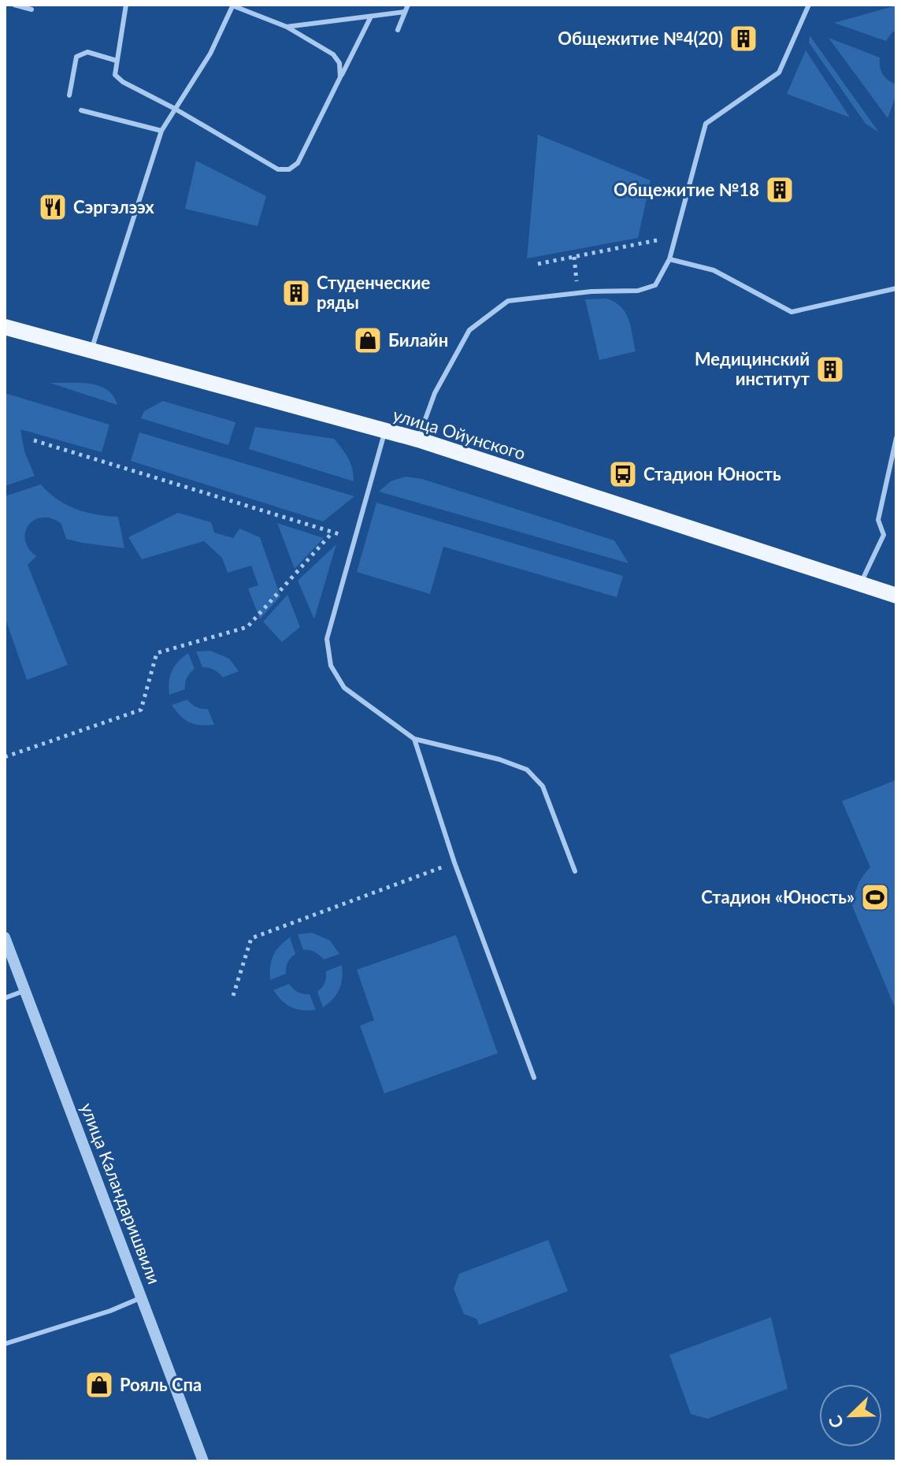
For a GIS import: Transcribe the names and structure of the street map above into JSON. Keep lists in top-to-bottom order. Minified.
{"streets":{"main road":["улица Ойунского"],"street":["улица Каландаришвили"]},"places":{"building":["Общежитие №4(20)","Общежитие №18","Студенческие ряды","Медицинский институт"],"restaurant":["Сэргэлээх"],"shop":["Билайн","Рояль Спа"],"bus stop":["Стадион Юность"],"sports":["Стадион «Юность»"]},"north":"bottom left"}
